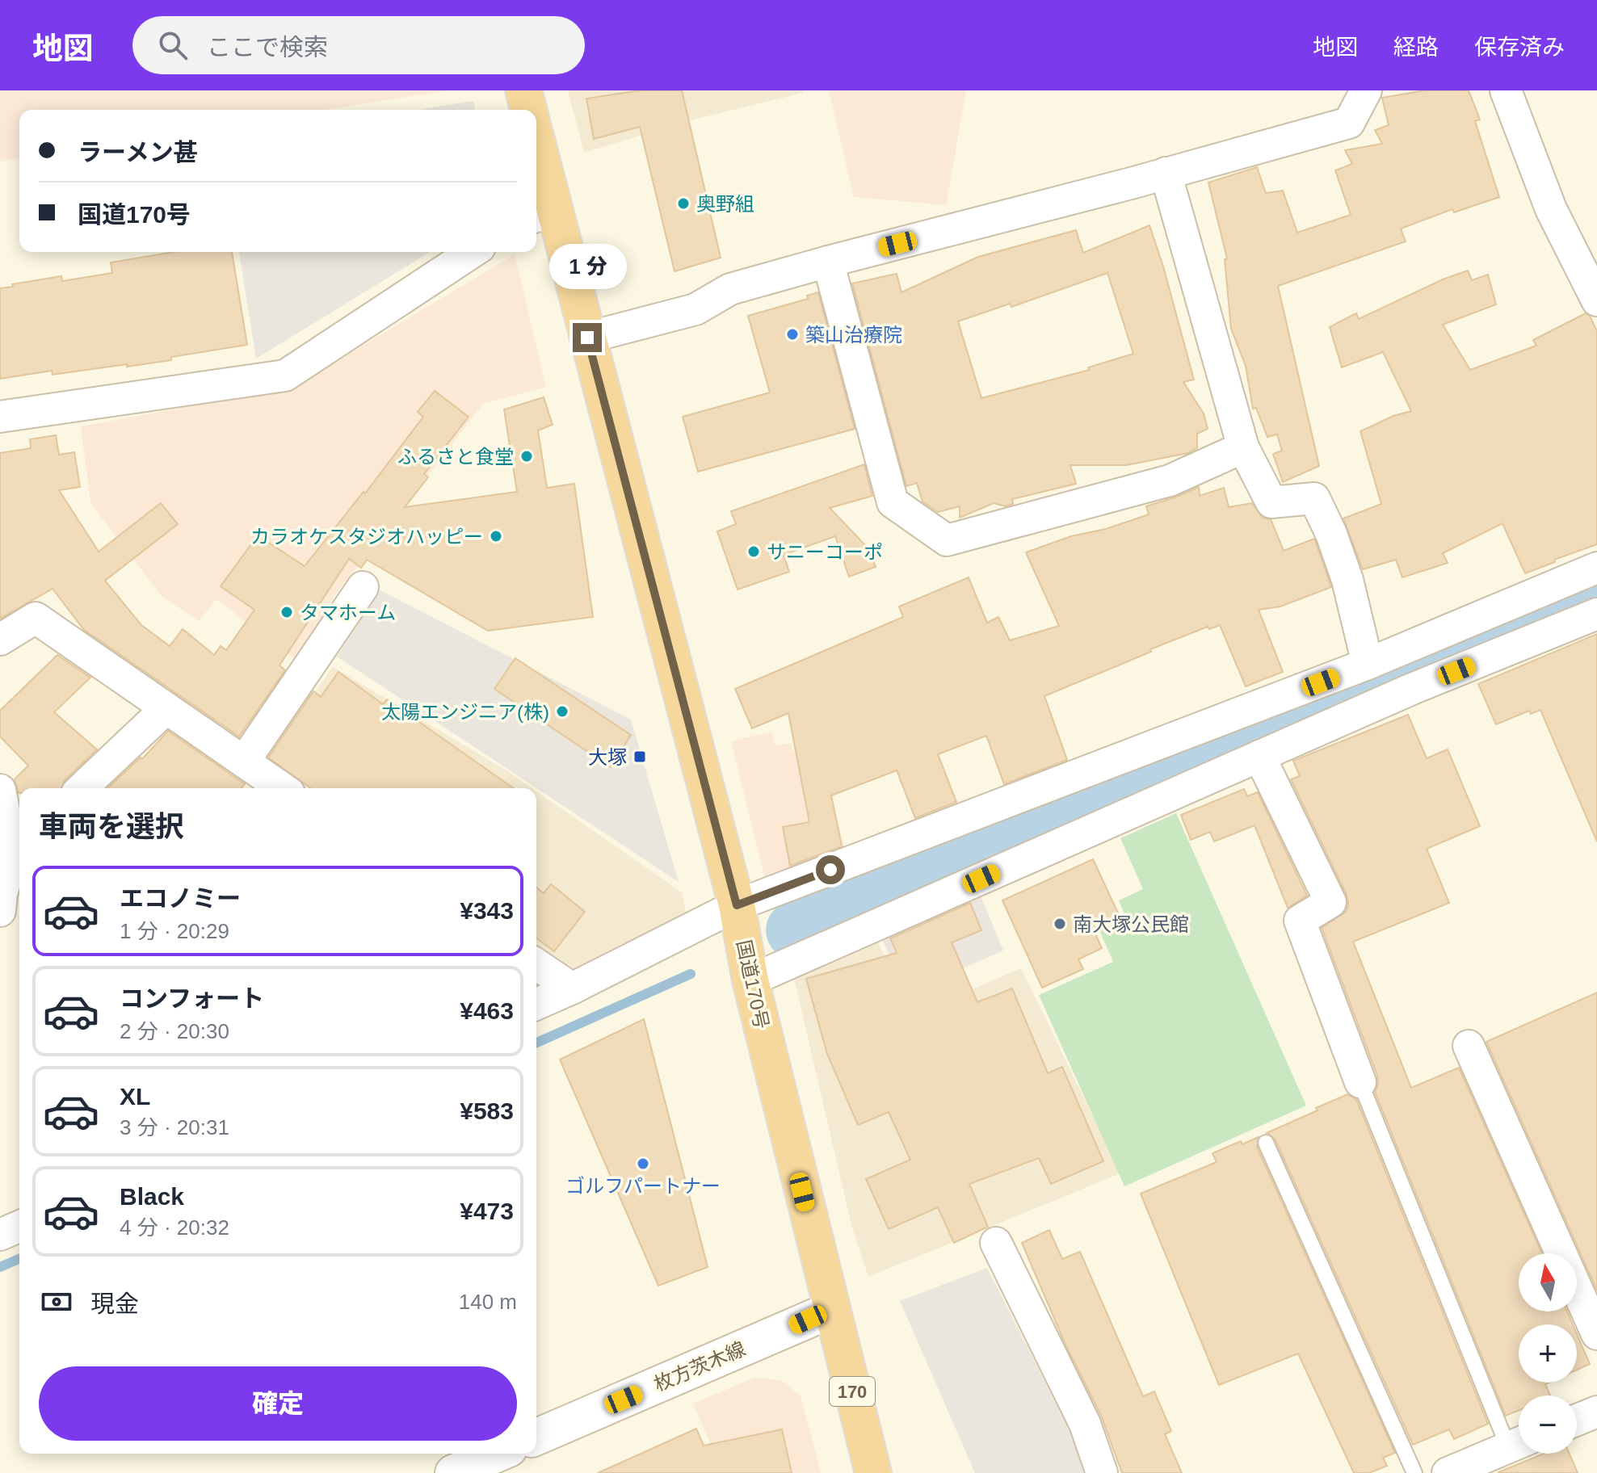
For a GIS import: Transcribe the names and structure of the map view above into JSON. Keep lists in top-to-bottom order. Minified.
{"streets":{"highway":["国道170号","170"],"main road":["枚方茨木線"]},"crossings":[["国道170号","枚方茨木線"]],"places":{"other":["奥野組","築山治療院","ふるさと食堂","カラオケスタジオハッピー","サニーコーポ","タマホーム","太陽エンジニア(株)","南大塚公民館","ゴルフパートナー"],"transit":["大塚"]},"north":"top","page":{"header":"地図","search":"ここで検索","nav":["地図","経路","保存済み"],"banner":["ラーメン甚","国道170号"],"bubble":"1 分","heading":"車両を選択","list":[{"name":"エコノミー","note":"1 分 · 20:29","value":"¥343"},{"name":"コンフォート","note":"2 分 · 20:30","value":"¥463"},{"name":"XL","note":"3 分 · 20:31","value":"¥583"},{"name":"Black","note":"4 分 · 20:32","value":"¥473"}],"map_buttons":["+","−"],"pay":["現金","140 m"],"buttons":"確定"}}
